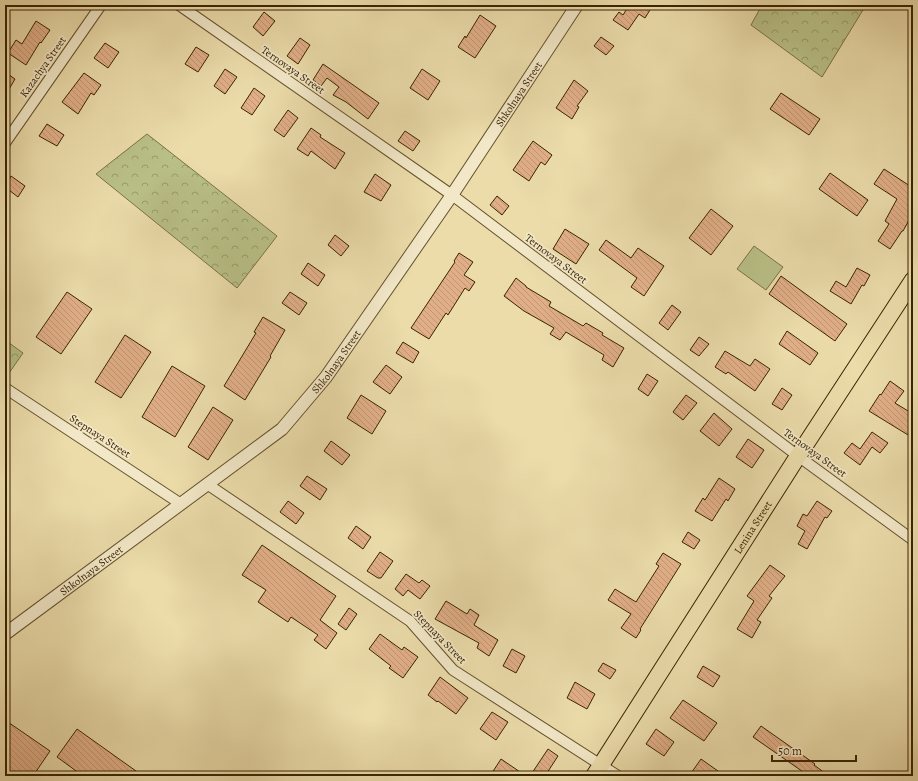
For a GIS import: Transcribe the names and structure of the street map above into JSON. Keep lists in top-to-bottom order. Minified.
{"streets":{"main road":["Lenina Street"],"street":["Kazachya Street","Ternovaya Street","Shkolnaya Street","Stepnaya Street"]},"crossings":[["Ternovaya Street","Shkolnaya Street"],["Ternovaya Street","Lenina Street"],["Shkolnaya Street","Stepnaya Street"],["Stepnaya Street","Lenina Street"]],"scale_bar":"50 m"}
